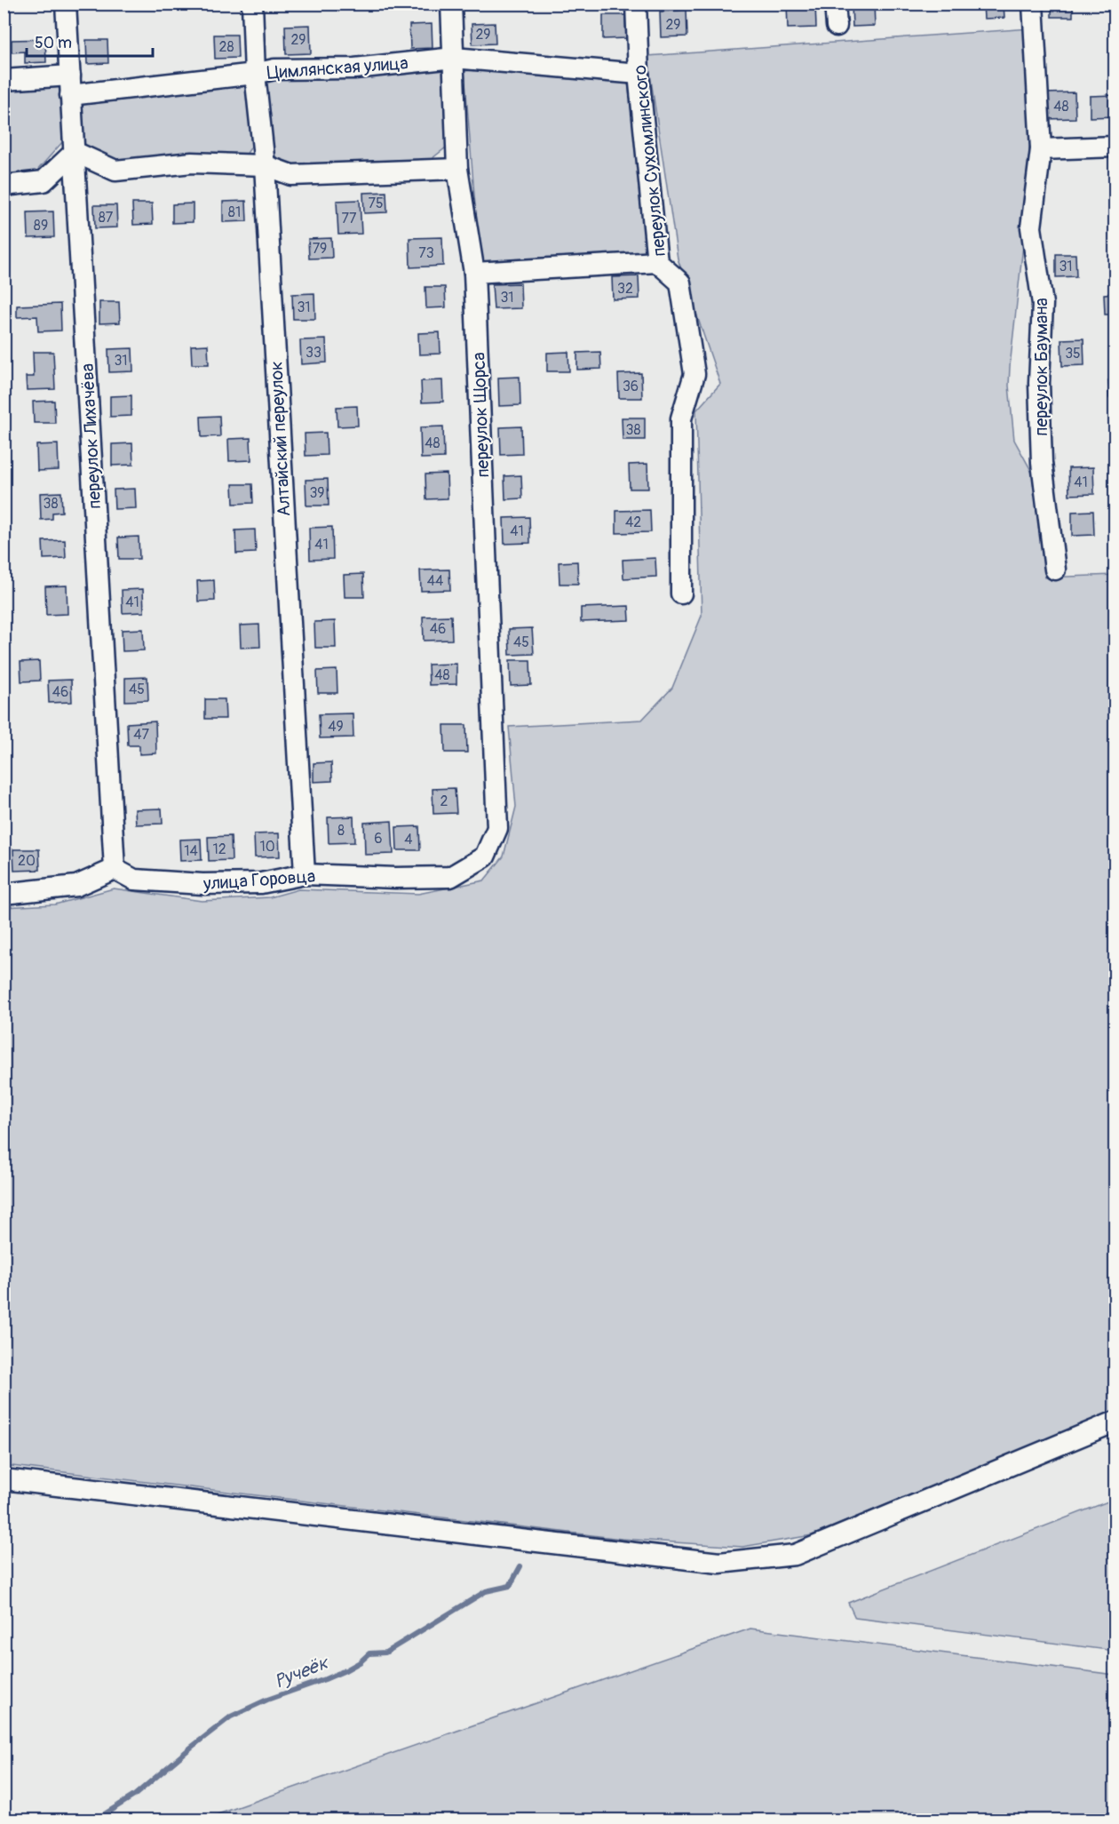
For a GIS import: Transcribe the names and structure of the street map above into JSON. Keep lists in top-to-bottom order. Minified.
{"streets":{"street":["Цимлянская улица","переулок Сухомлинского","переулок Баумана","переулок Щорса","переулок Лихачёва","Алтайский переулок","улица Горовца"]},"crossings":[["Цимлянская улица","переулок Сухомлинского"],["Цимлянская улица","переулок Щорса"],["Цимлянская улица","переулок Лихачёва"],["Цимлянская улица","Алтайский переулок"],["переулок Щорса","улица Горовца"],["переулок Лихачёва","улица Горовца"],["Алтайский переулок","улица Горовца"]],"water":["Ручеёк"],"house_numbers":["29","29","29","28","48","75","81","87","77","89","79","73","31","32","31","31","33","35","31","36","38","48","41","39","38","42","41","41","44","41","46","45","48","45","46","49","47","2","8","6","4","10","12","14","20"],"scale_bar":"50 m"}
